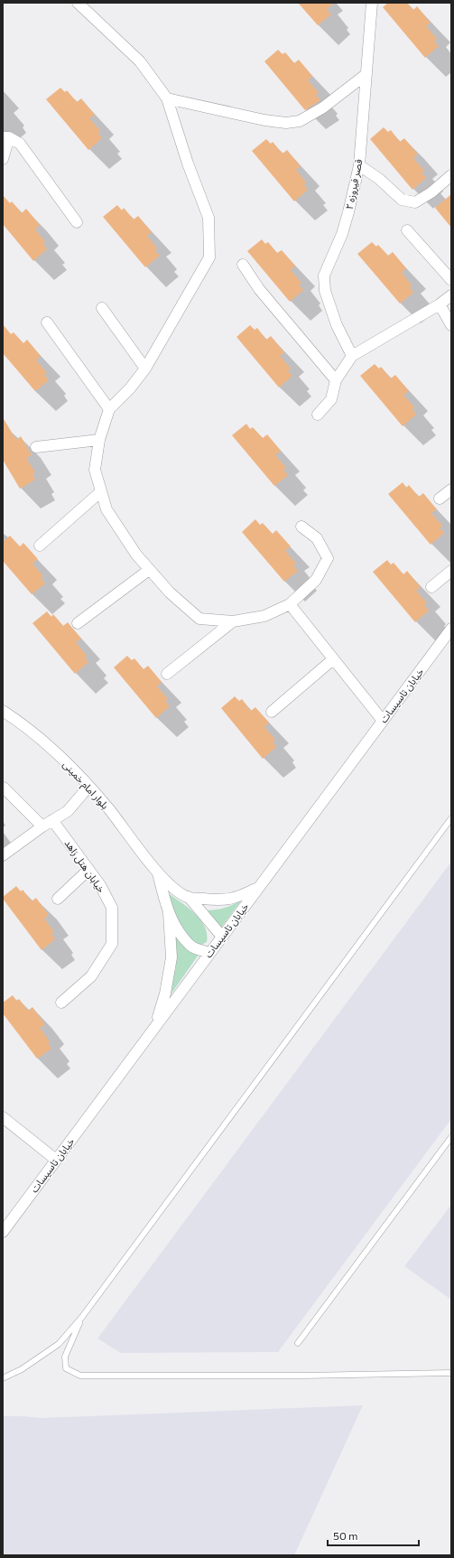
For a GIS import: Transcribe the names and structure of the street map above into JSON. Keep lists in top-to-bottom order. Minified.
{"streets":{"street":["قصر فیروزه ۲","خیابان تاسیسات","بلوار امام خمینی","خیابان هتل زاهد"]},"scale_bar":"50 m"}
